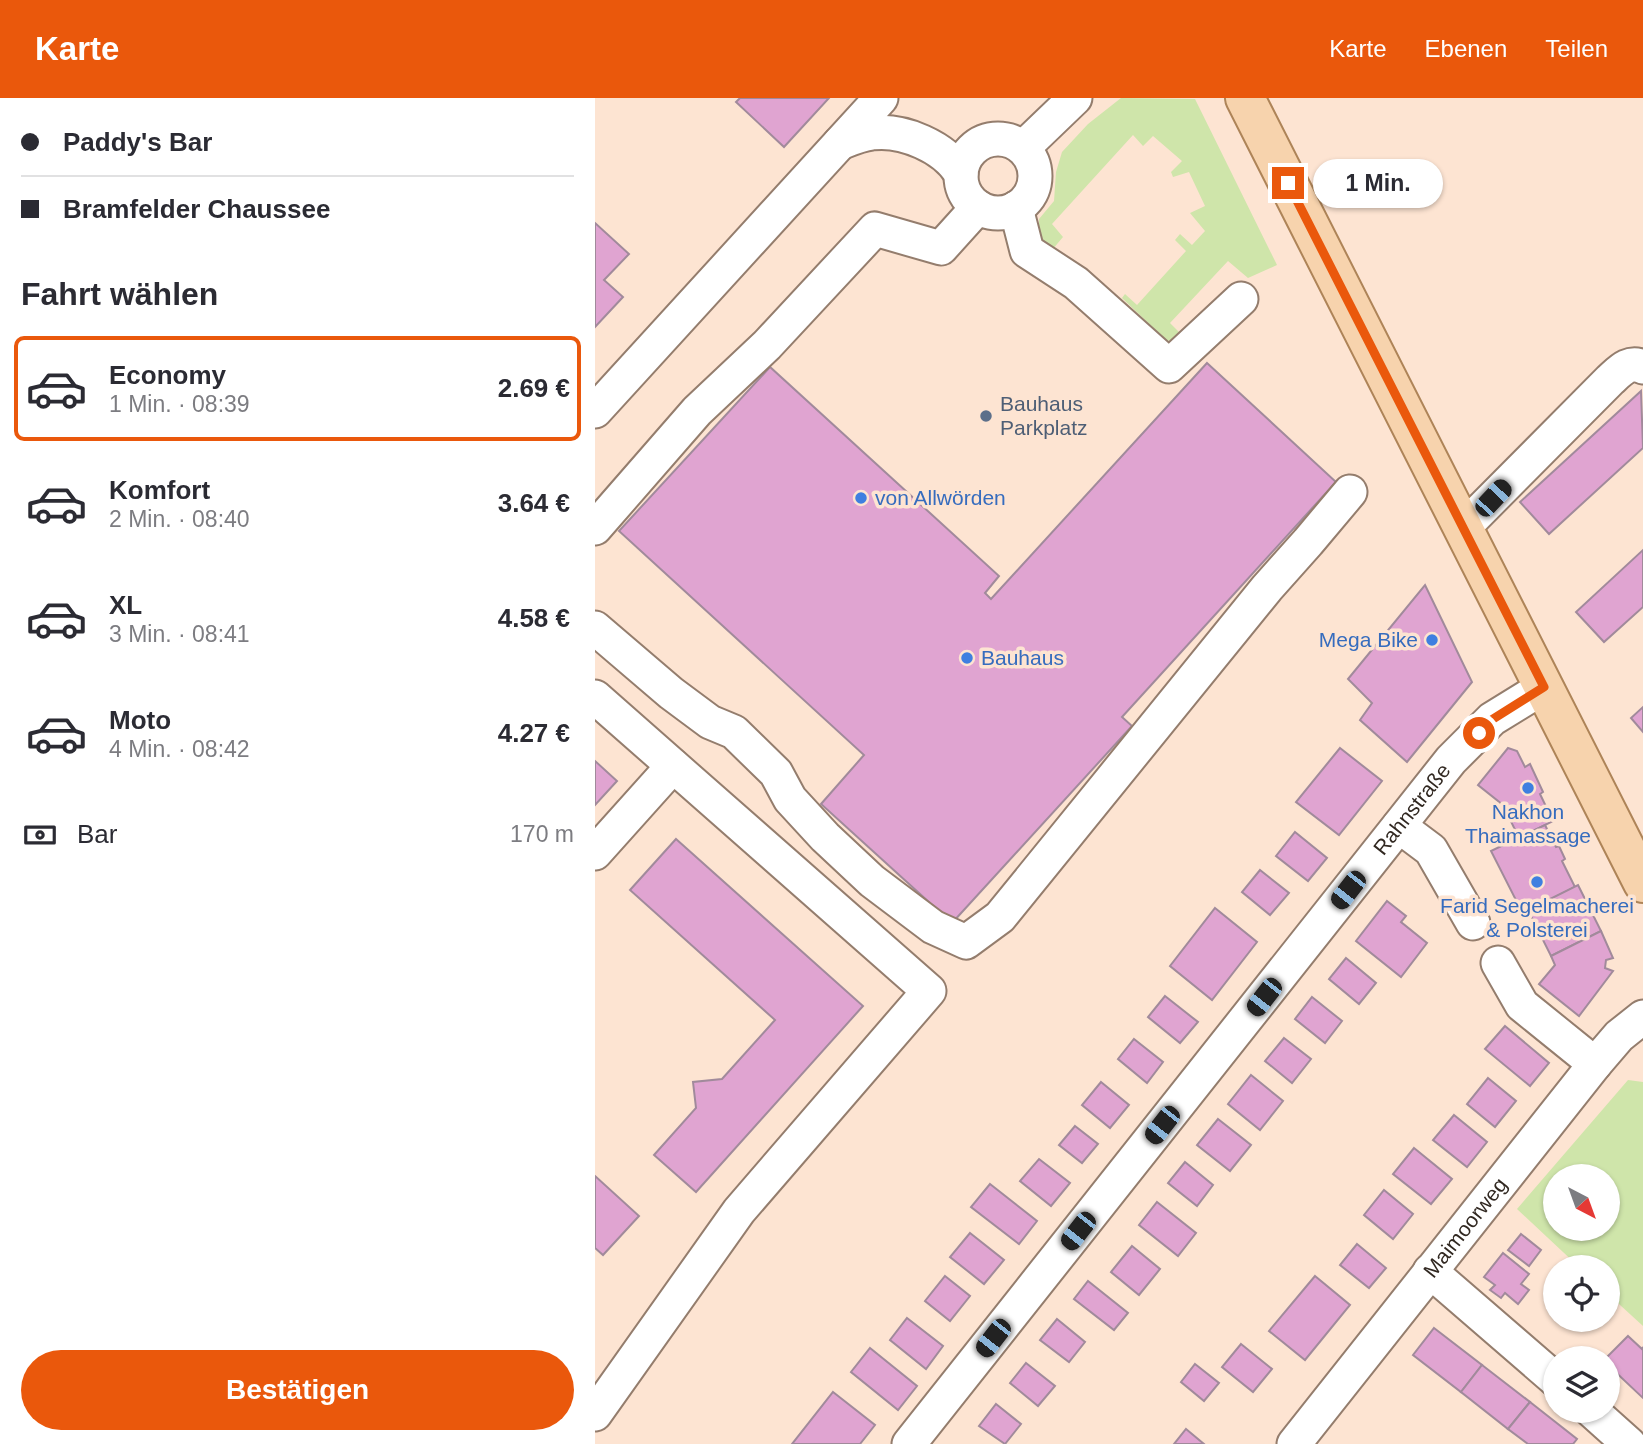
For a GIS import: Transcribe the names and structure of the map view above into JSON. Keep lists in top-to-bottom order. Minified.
{"streets":{"street":["Rahnstraße","Maimoorweg"]},"places":["Bauhaus Parkplatz","von Allwörden","Mega Bike","Bauhaus","Nakhon Thaimassage","Farid Segelmacherei & Polsterei"],"north":"bottom right","page":{"header":"Karte","nav":["Karte","Ebenen","Teilen"],"banner":["Paddy's Bar","Bramfelder Chaussee"],"bubble":"1 Min.","heading":"Fahrt wählen","list":[{"name":"Economy","note":"1 Min. · 08:39","value":"2.69 €"},{"name":"Komfort","note":"2 Min. · 08:40","value":"3.64 €"},{"name":"XL","note":"3 Min. · 08:41","value":"4.58 €"},{"name":"Moto","note":"4 Min. · 08:42","value":"4.27 €"}],"pay":["Bar","170 m"],"buttons":"Bestätigen"}}
